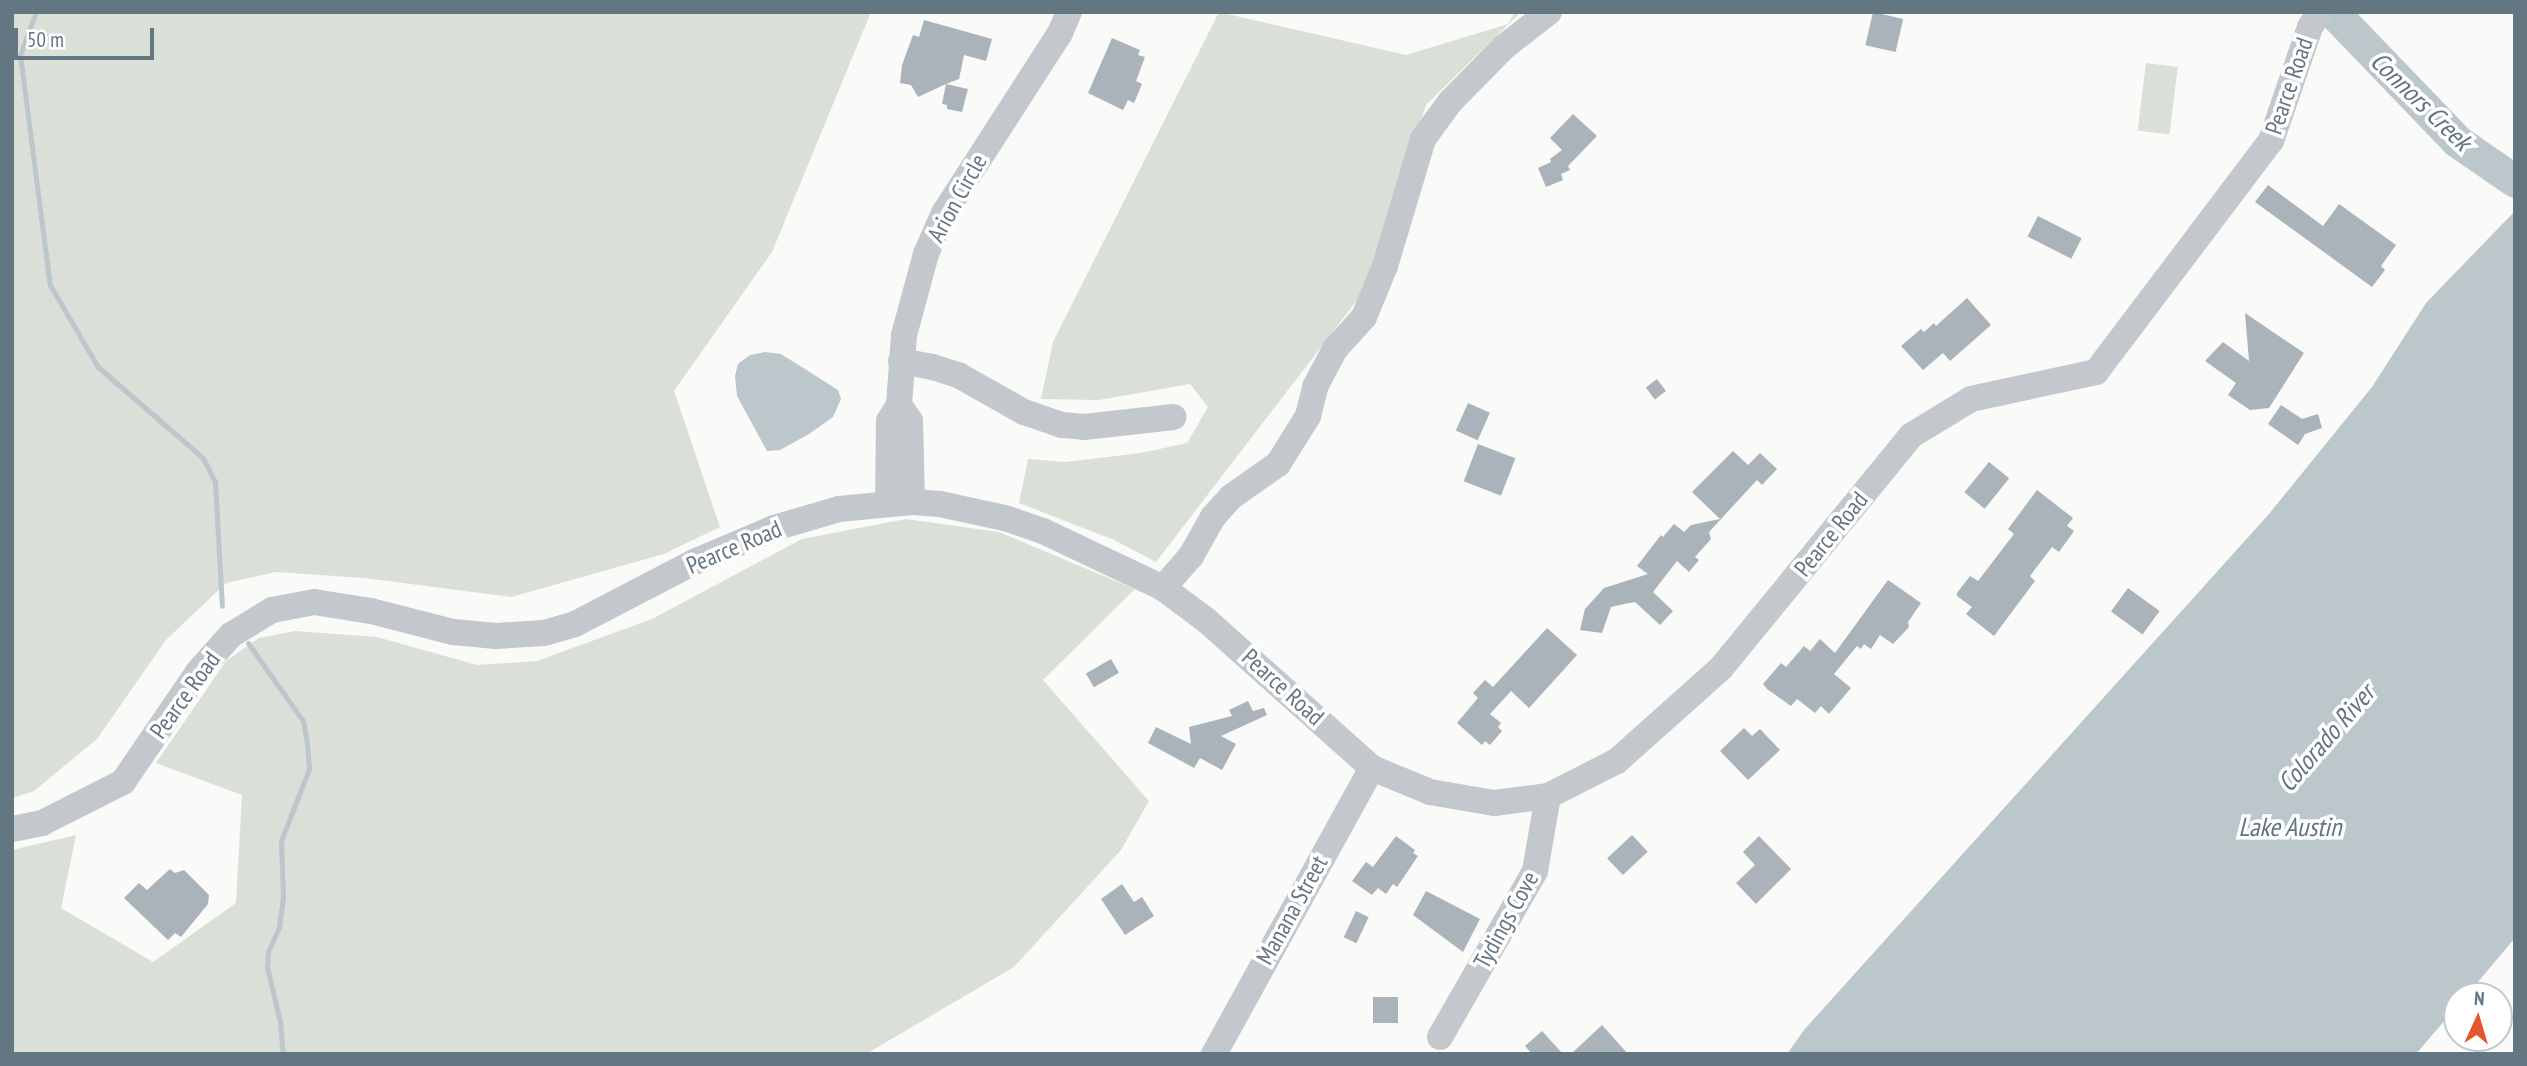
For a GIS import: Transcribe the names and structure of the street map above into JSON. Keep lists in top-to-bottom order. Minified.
{"streets":{"street":["Pearce Road","Arion Circle","Manana Street","Tydings Cove"]},"crossings":[["Pearce Road","Arion Circle"],["Pearce Road","Manana Street"],["Pearce Road","Tydings Cove"]],"water":["Connors Creek","Colorado River","Lake Austin"],"scale_bar":"50 m","north":"top"}
